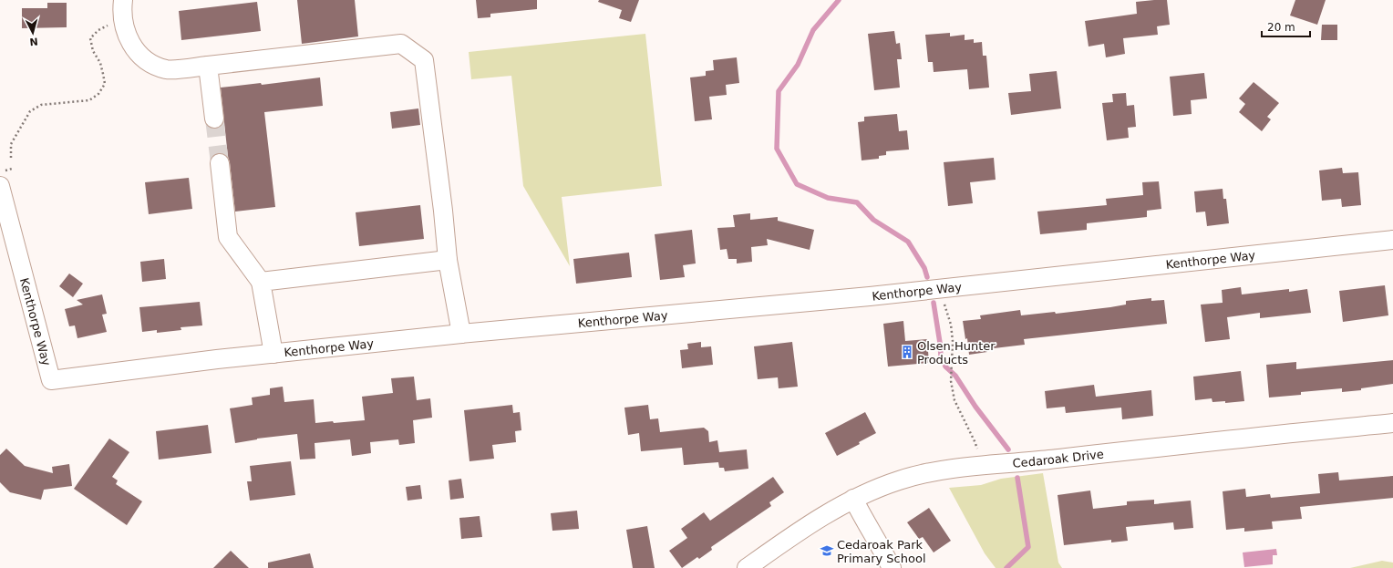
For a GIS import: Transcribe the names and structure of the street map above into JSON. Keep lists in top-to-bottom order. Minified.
{"streets":{"street":["Kenthorpe Way","Cedaroak Drive"]},"places":{"building":["Olsen Hunter Products"],"school or university":["Cedaroak Park Primary School"]},"scale_bar":"20 m","north":"bottom"}
